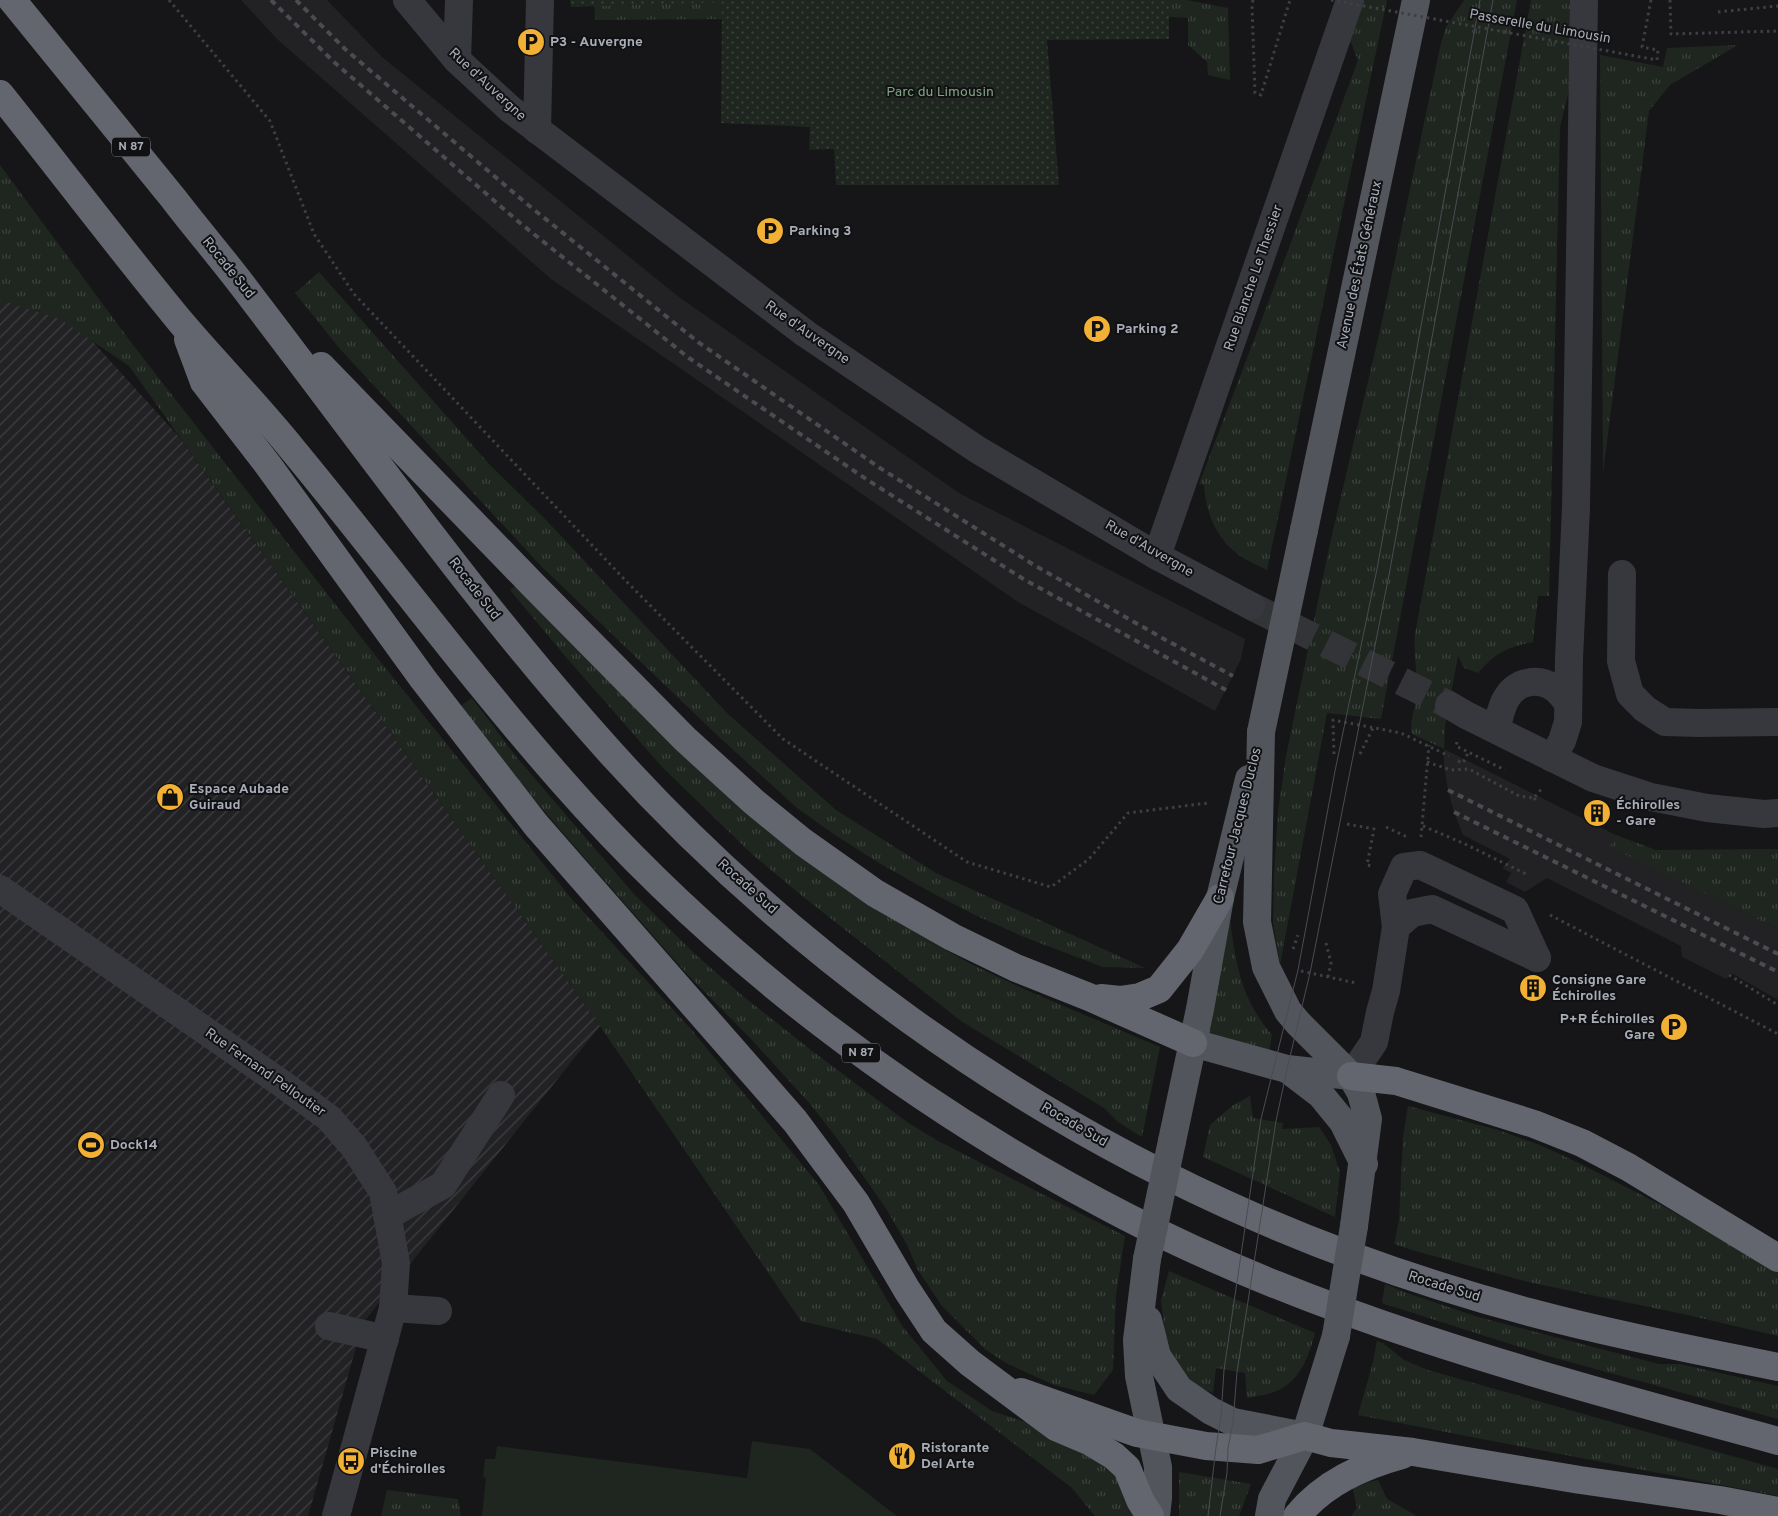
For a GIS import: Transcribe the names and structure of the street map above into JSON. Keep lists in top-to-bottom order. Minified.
{"streets":{"highway":["N 87","Rocade Sud"],"main road":["Avenue des États Généraux","Carrefour Jacques Duclos"],"street":["Rue d'Auvergne","Rue Blanche Le Thessier","Rue Fernand Pelloutier"],"path":["Passerelle du Limousin"]},"crossings":[["Rue d'Auvergne","Rue Blanche Le Thessier"],["Avenue des États Généraux","Carrefour Jacques Duclos"]],"parks":["Parc du Limousin"],"places":{"parking":["P3 - Auvergne","Parking 3","Parking 2","P+R Échirolles Gare"],"shop":["Espace Aubade Guiraud"],"building":["Échirolles - Gare","Consigne Gare Échirolles"],"sports":["Dock14"],"restaurant":["Ristorante Del Arte"],"bus stop":["Piscine d'Échirolles"]}}
